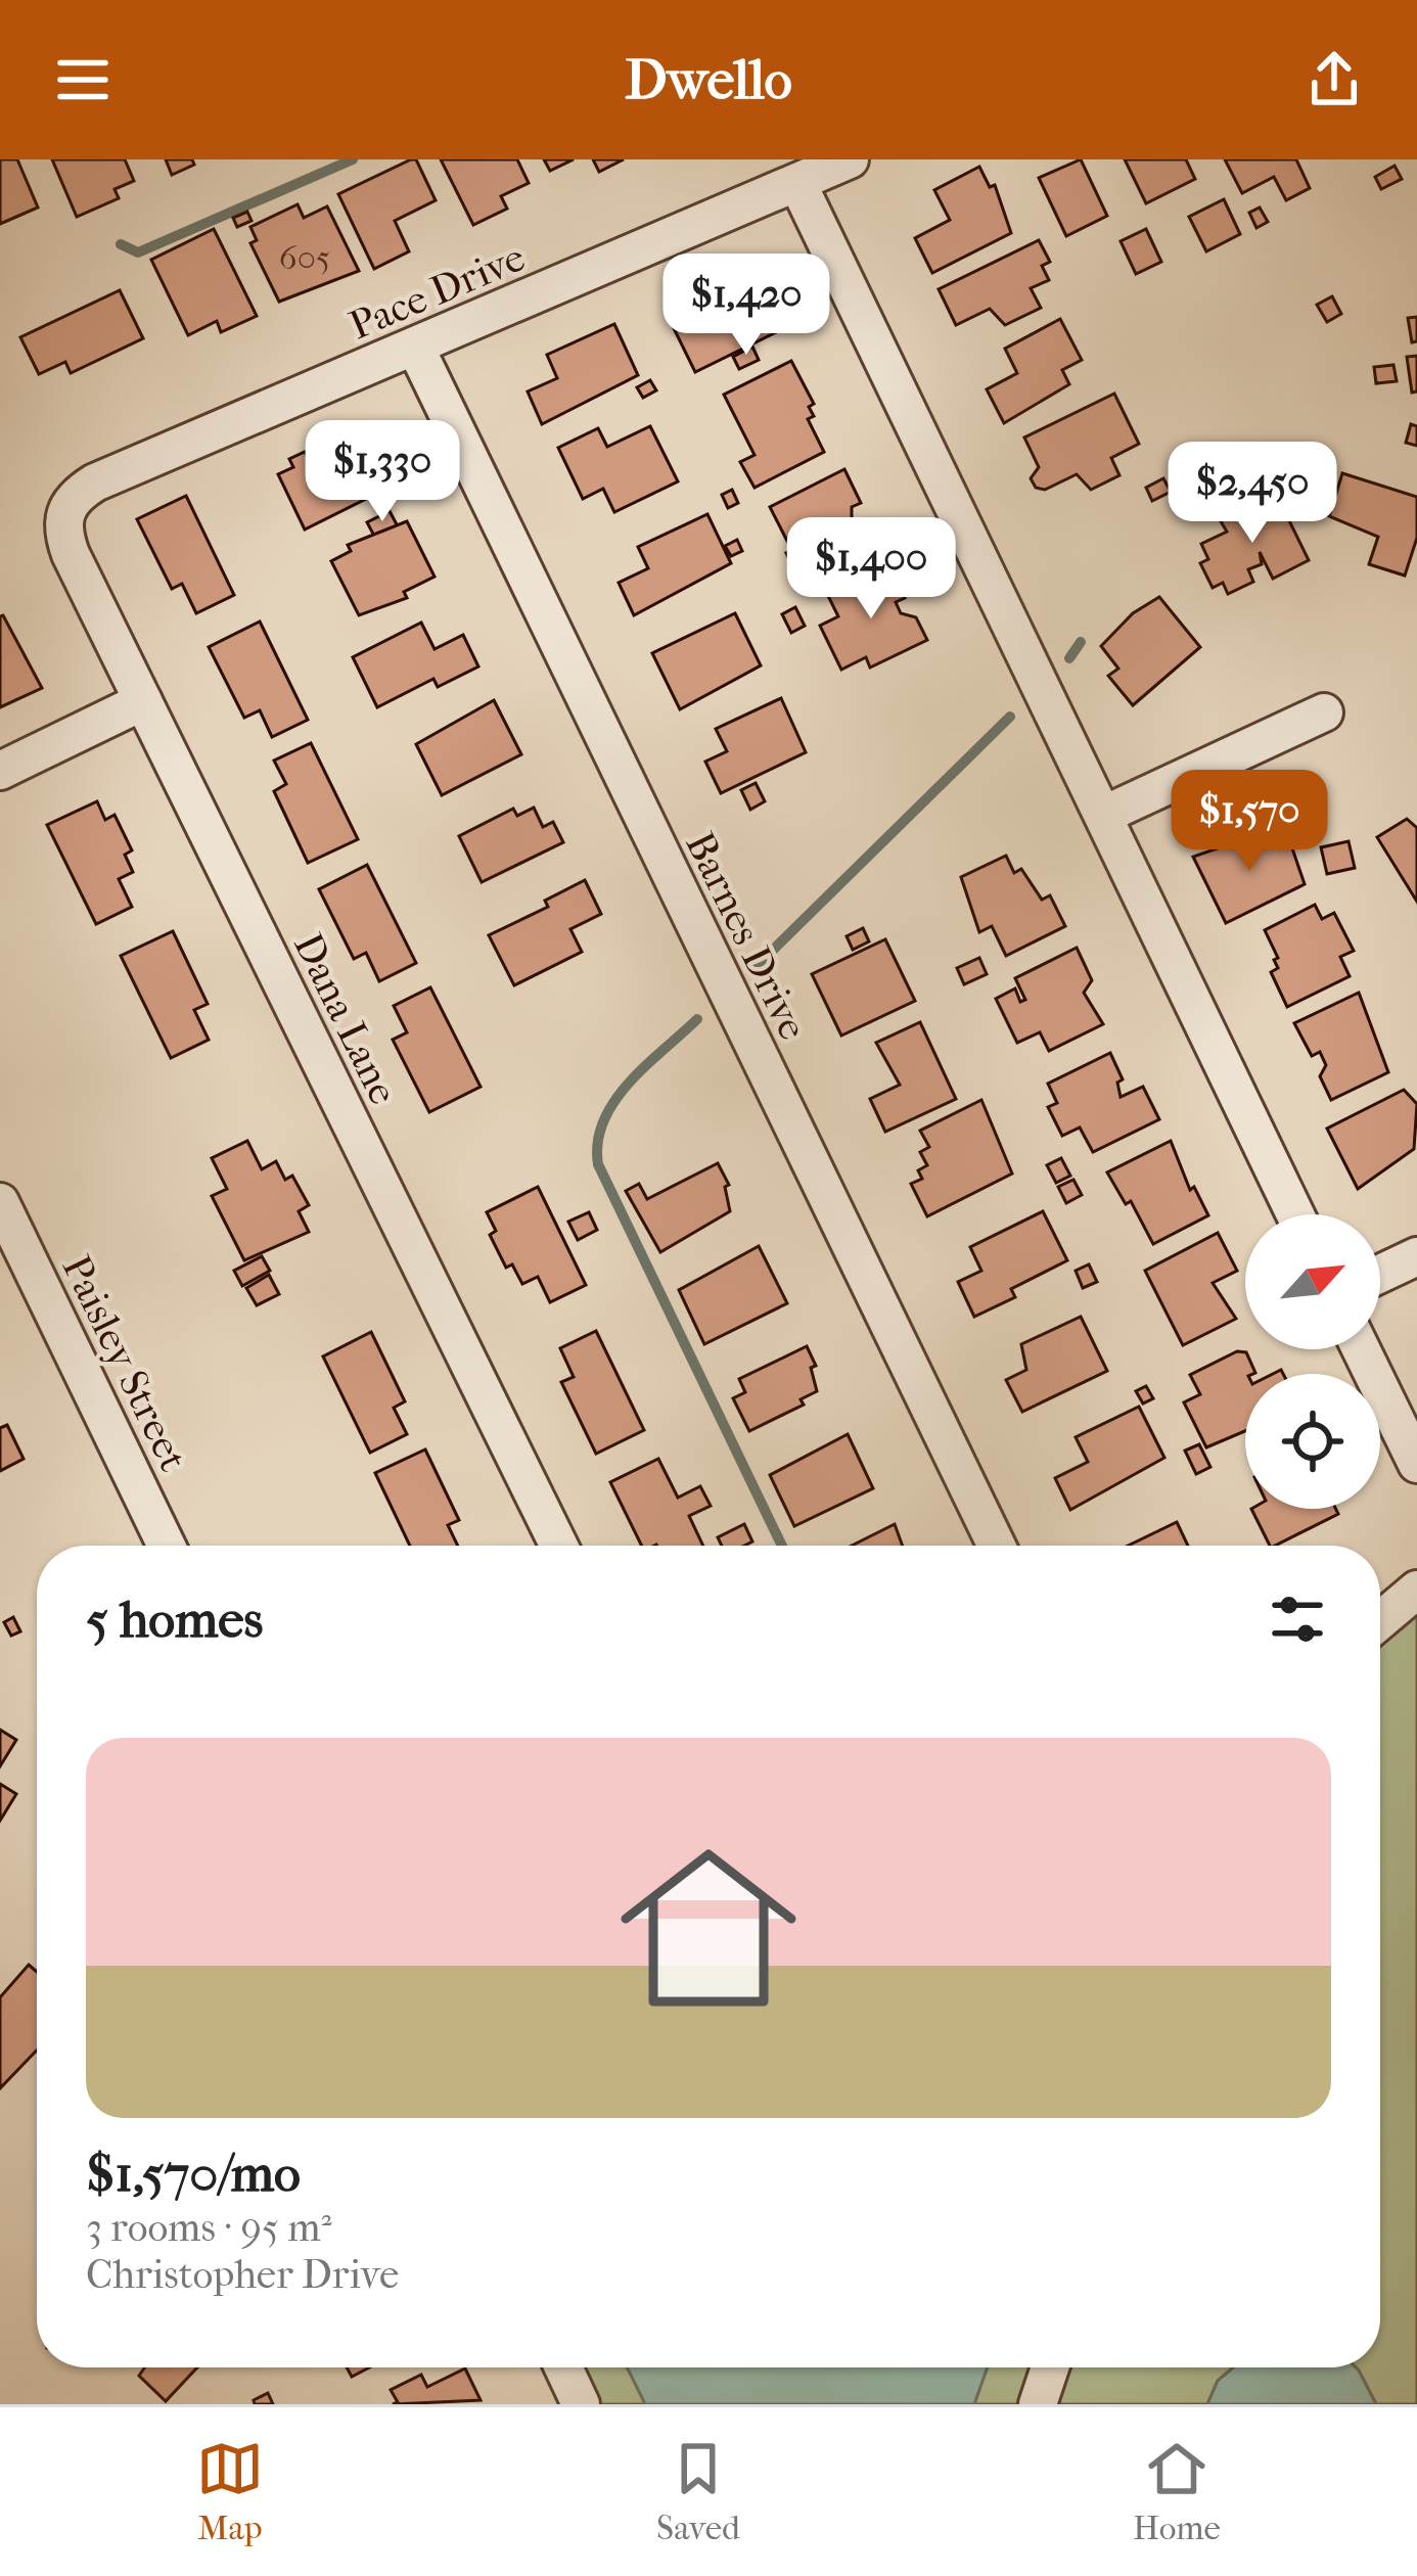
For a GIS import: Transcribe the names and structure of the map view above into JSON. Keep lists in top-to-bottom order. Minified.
{"streets":{"street":["Pace Drive","Barnes Drive","Dana Lane","Paisley Street"]},"crossings":[["Pace Drive","Barnes Drive"],["Pace Drive","Dana Lane"]],"house_numbers":["605"],"north":"top right","page":{"header":"Dwello","price":["$1,420","$1,330","$2,450","$1,400","$1,570"],"heading":"5 homes","list":[{"name":"$1,570/mo","note":"3 rooms · 95 m² · Christopher Drive"}],"tabs":["Map","Saved","Home"]}}
